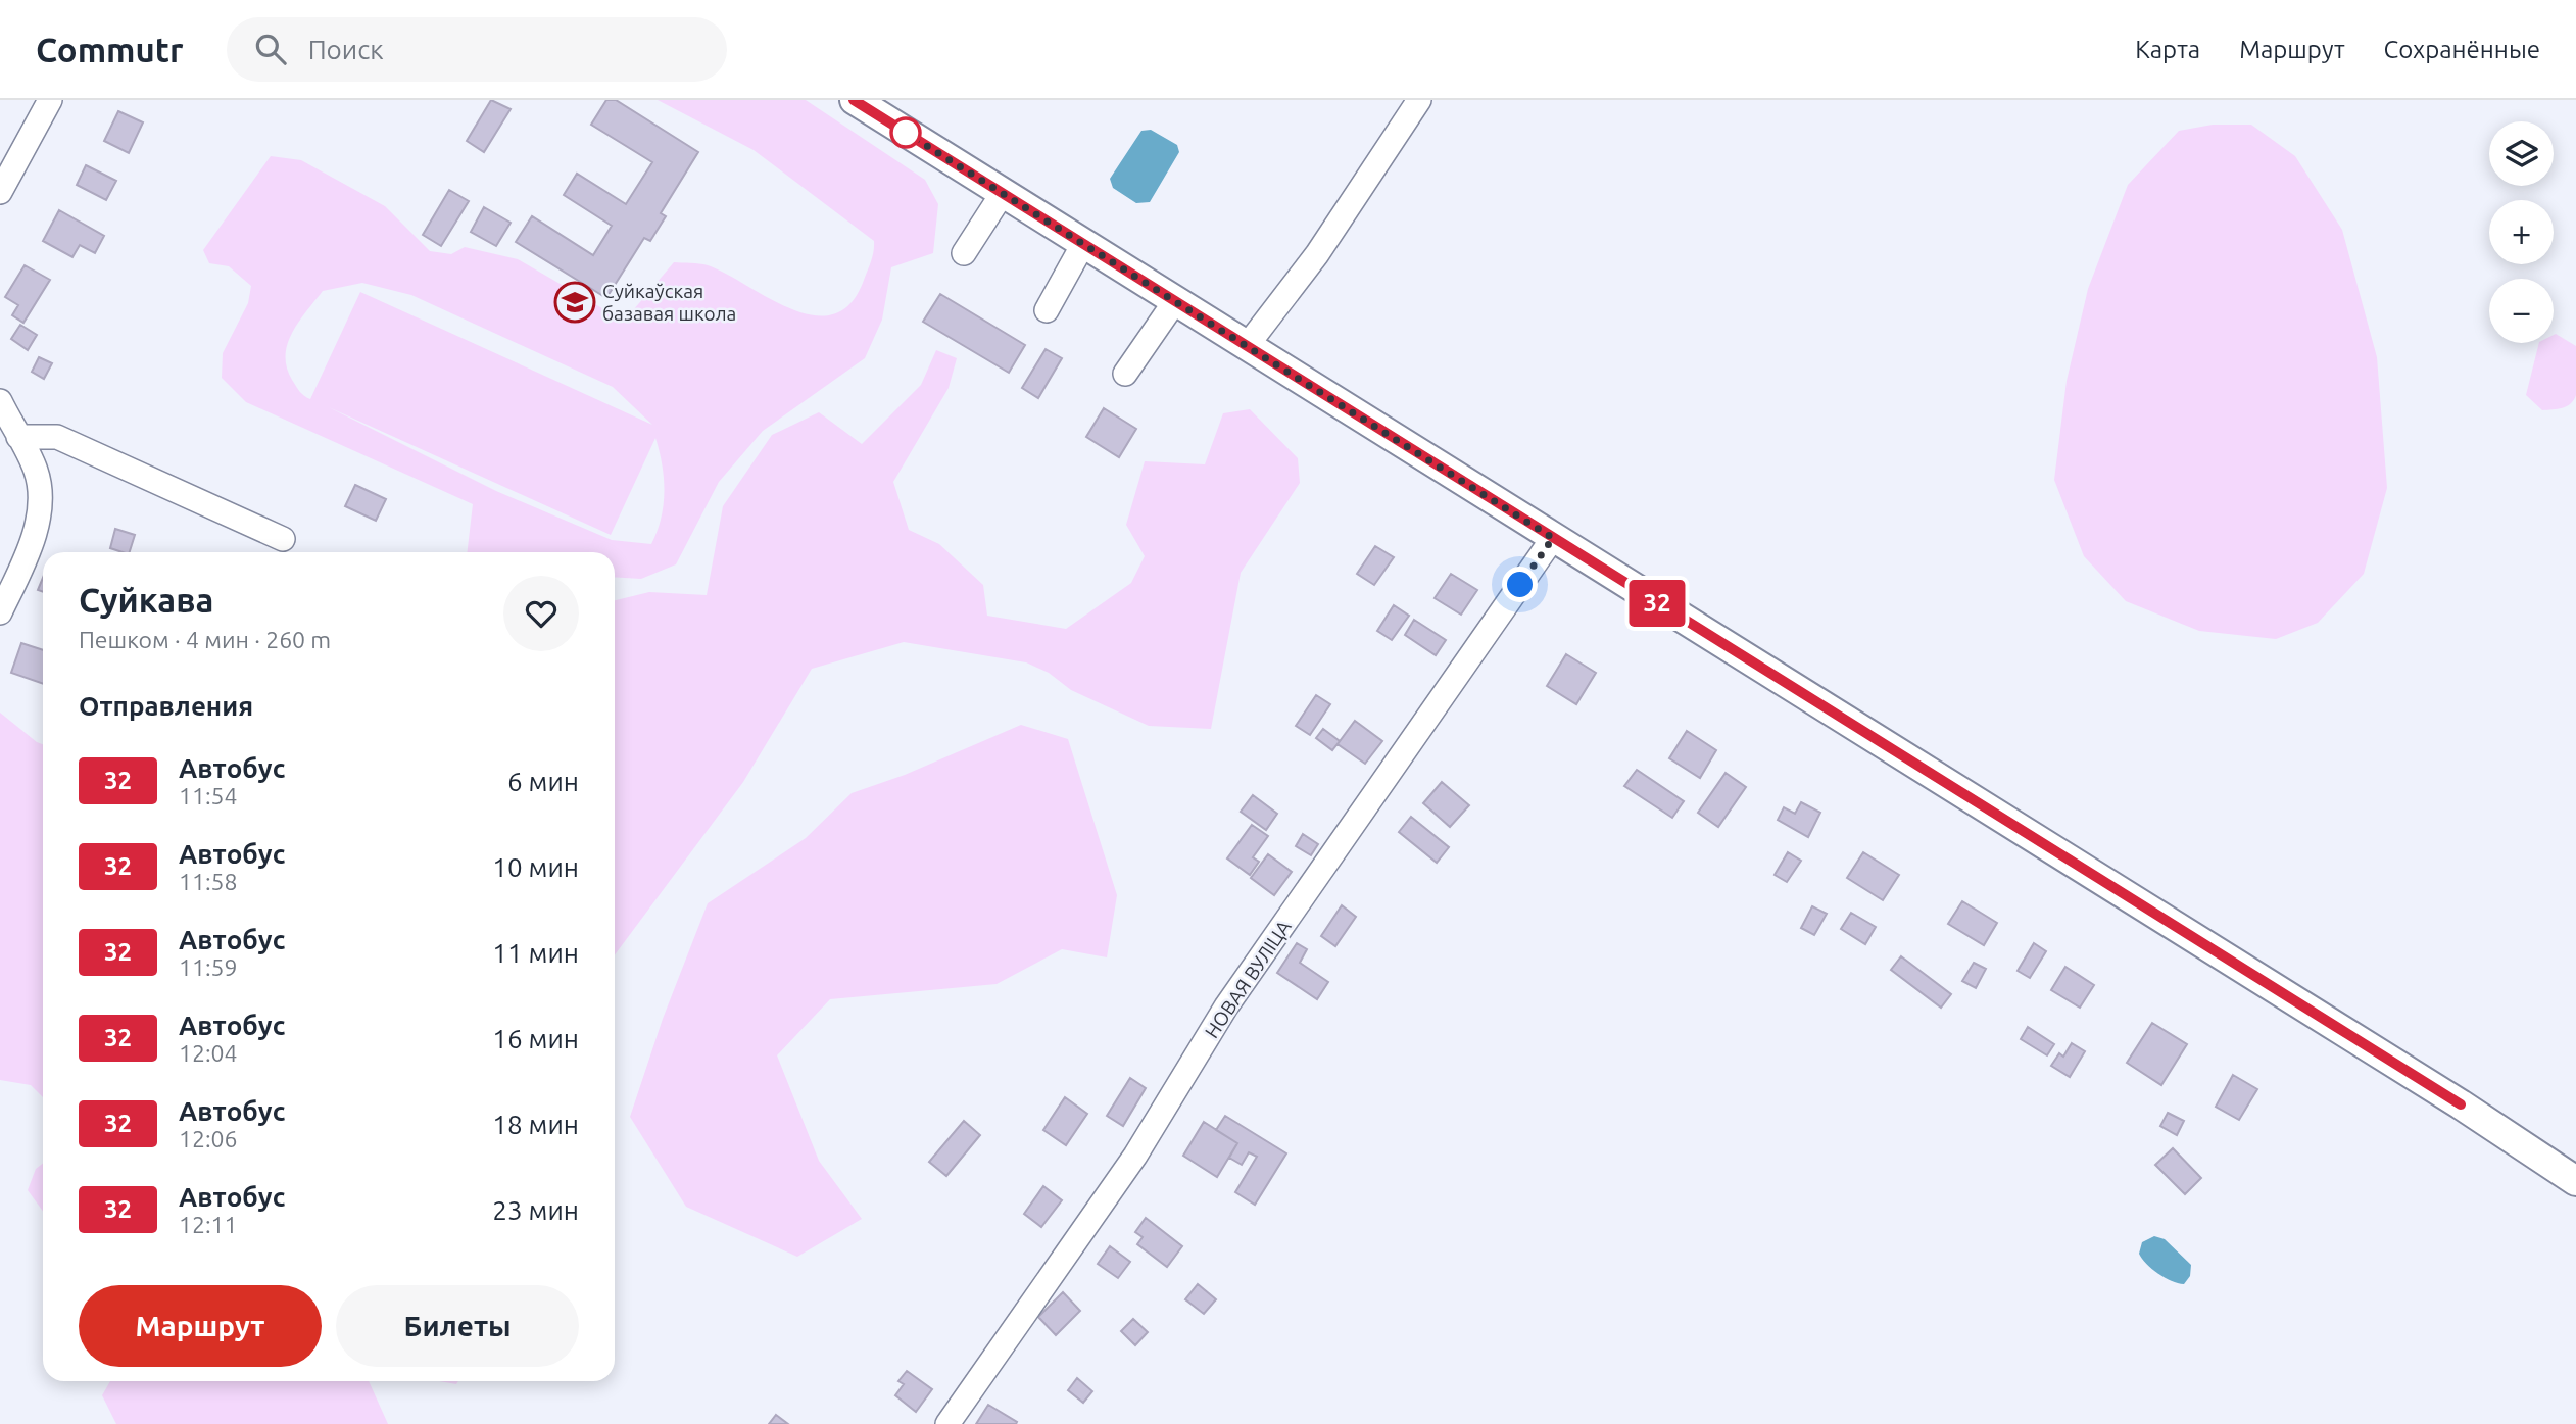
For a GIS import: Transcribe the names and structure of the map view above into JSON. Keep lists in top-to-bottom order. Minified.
{"streets":{"street":["НОВАЯ ВУЛІЦА"]},"places":{"school or university":["Суйкаўская базавая школа"]},"lines":["bus line 32"],"page":{"header":"Commutr","search":"Поиск","nav":["Карта","Маршрут","Сохранённые"],"on_map":"32","map_buttons":["+","−"],"heading":[["Суйкава","Пешком · 4 мин · 260 m"],"Отправления"],"list":[{"mark":"32","name":"Автобус","note":"11:54","value":"6 мин"},{"mark":"32","name":"Автобус","note":"11:58","value":"10 мин"},{"mark":"32","name":"Автобус","note":"11:59","value":"11 мин"},{"mark":"32","name":"Автобус","note":"12:04","value":"16 мин"},{"mark":"32","name":"Автобус","note":"12:06","value":"18 мин"},{"mark":"32","name":"Автобус","note":"12:11","value":"23 мин"}],"buttons":["Маршрут","Билеты"]}}
